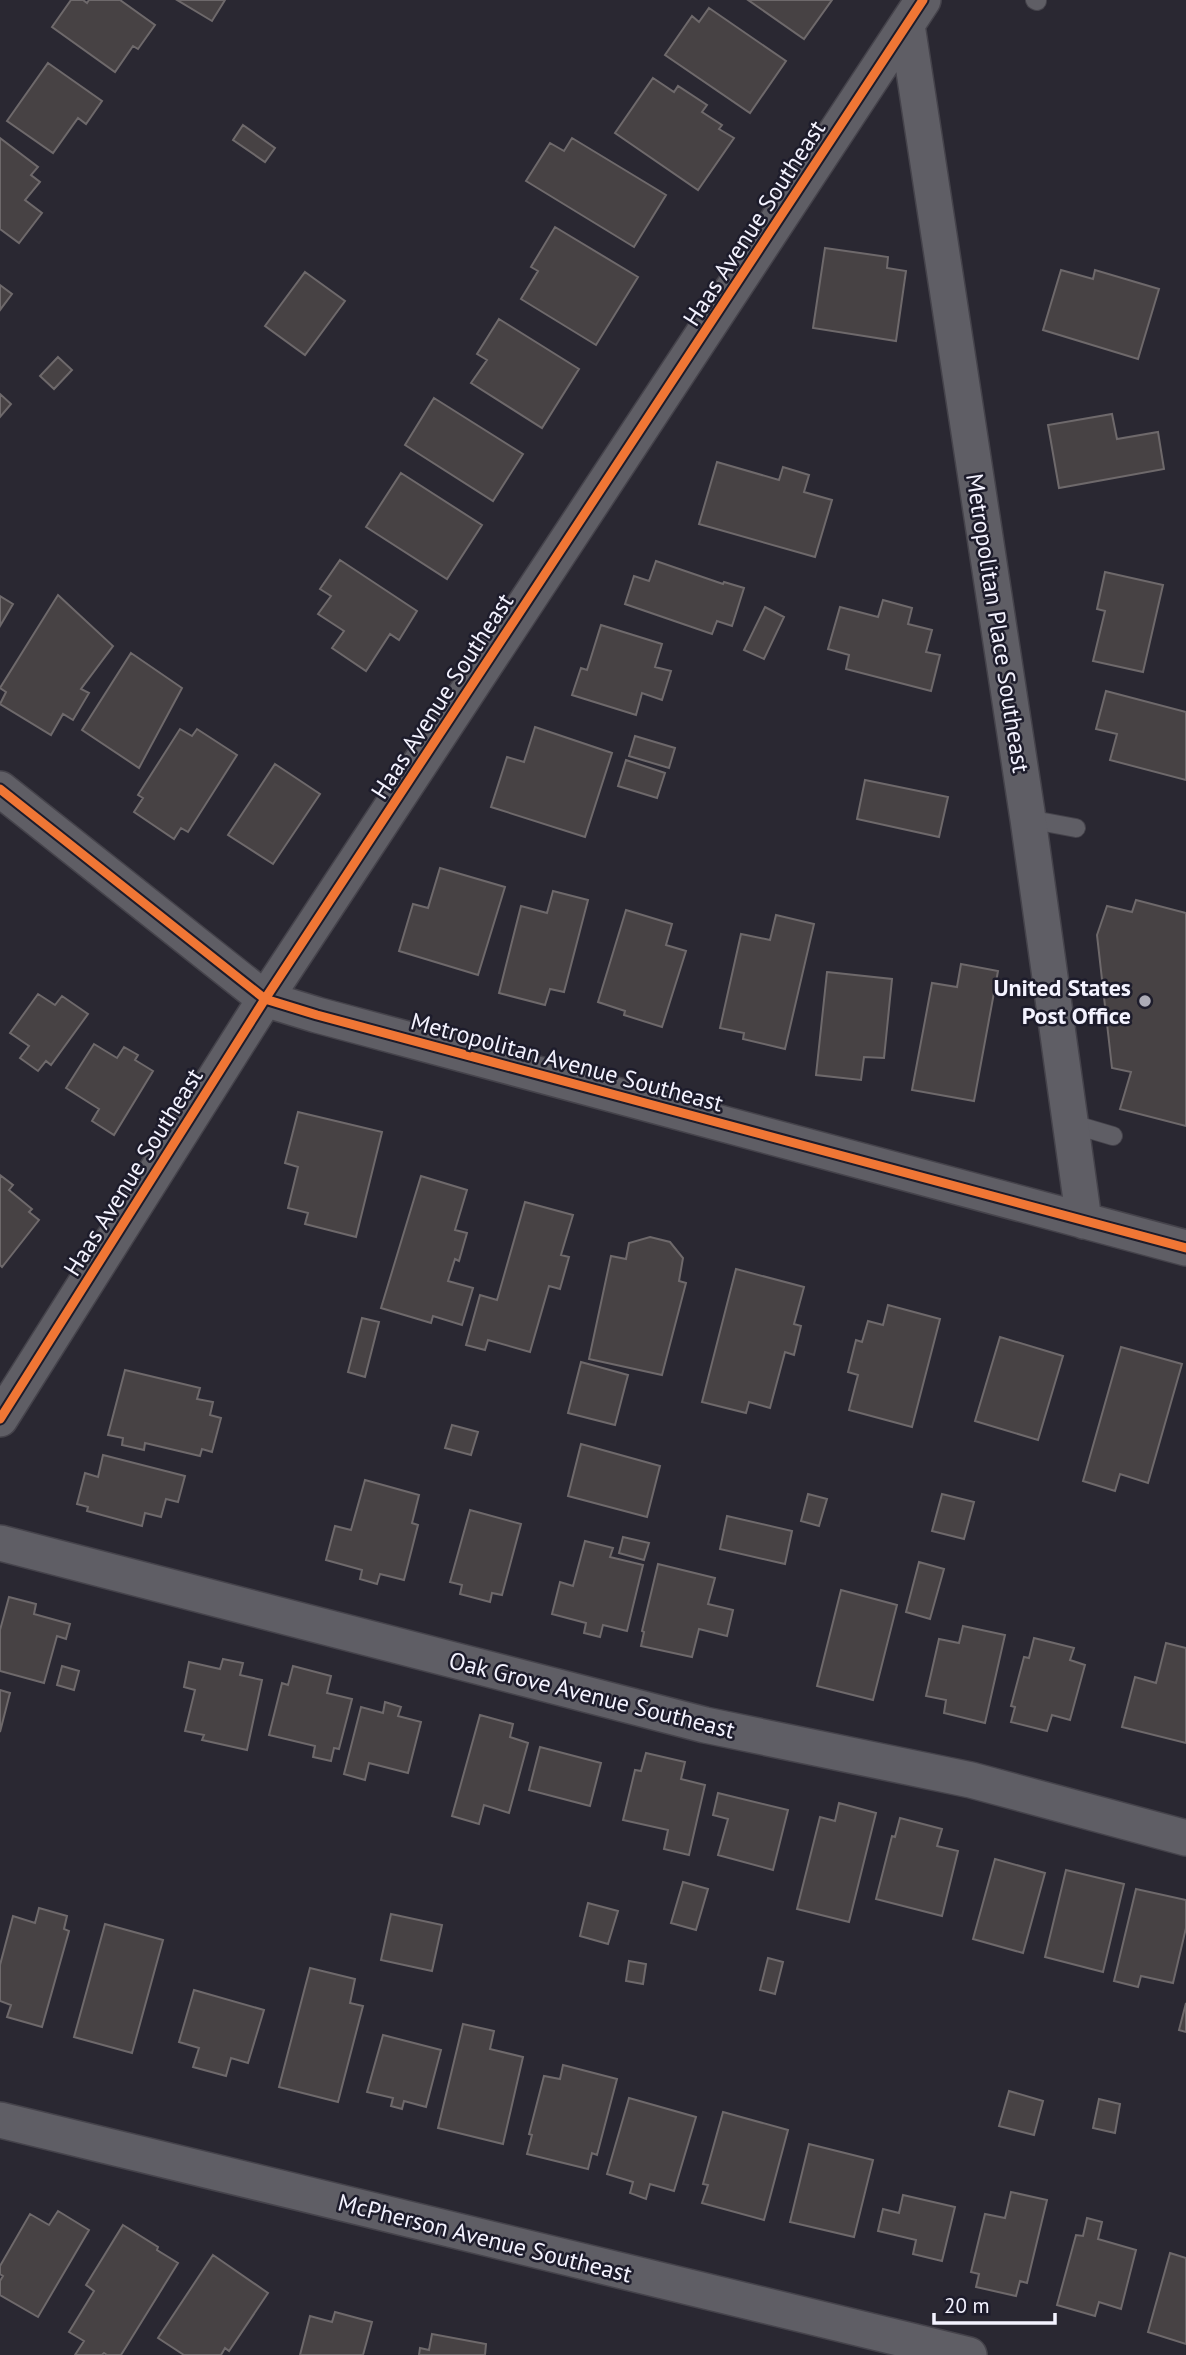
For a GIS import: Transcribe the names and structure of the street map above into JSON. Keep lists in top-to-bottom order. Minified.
{"streets":{"street":["Haas Avenue Southeast","Metropolitan Place Southeast","Metropolitan Avenue Southeast","Oak Grove Avenue Southeast","McPherson Avenue Southeast"]},"crossings":[["Haas Avenue Southeast","Metropolitan Place Southeast"],["Haas Avenue Southeast","Metropolitan Avenue Southeast"],["Metropolitan Place Southeast","Metropolitan Avenue Southeast"]],"places":["United States Post Office"],"scale_bar":"20 m"}
